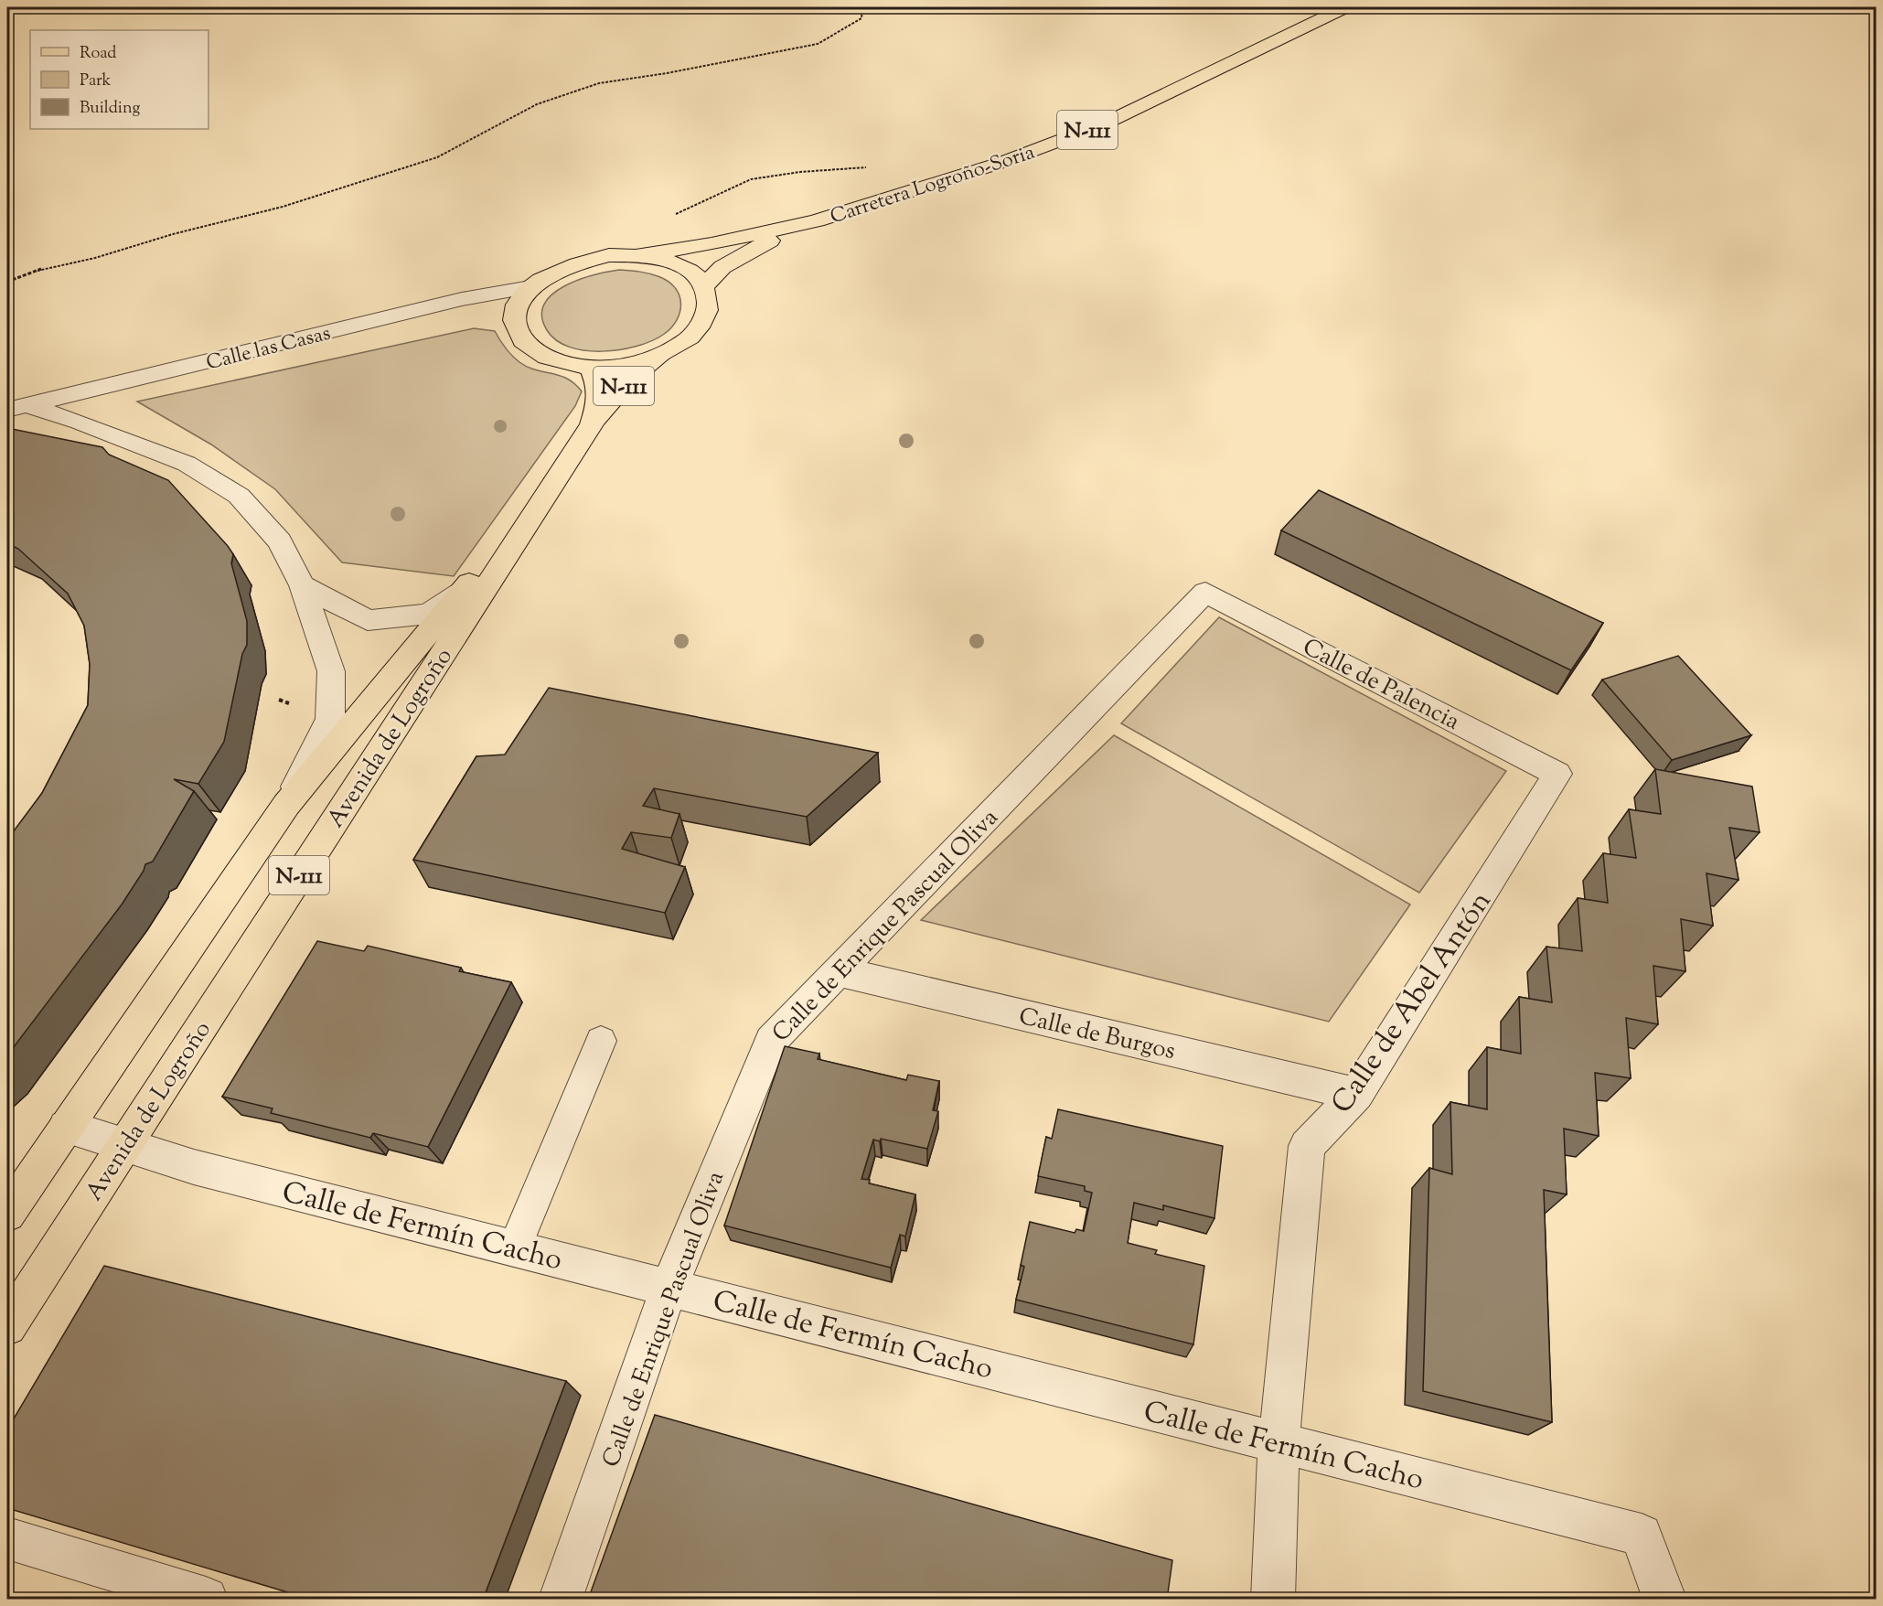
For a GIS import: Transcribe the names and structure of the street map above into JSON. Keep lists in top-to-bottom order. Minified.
{"streets":{"main road":["N-111","Carretera Logroño-Soria","Avenida de Logroño"],"street":["Calle las Casas","Calle de Palencia","Calle de Enrique Pascual Oliva","Calle de Abel Antón","Calle de Burgos","Calle de Fermín Cacho"]},"crossings":[["Carretera Logroño-Soria","Calle las Casas"],["Carretera Logroño-Soria","Avenida de Logroño"],["Calle las Casas","Avenida de Logroño"],["Calle de Palencia","Calle de Enrique Pascual Oliva"],["Calle de Palencia","Calle de Abel Antón"],["Avenida de Logroño","Calle de Fermín Cacho"],["Calle de Enrique Pascual Oliva","Calle de Burgos"],["Calle de Enrique Pascual Oliva","Calle de Fermín Cacho"],["Calle de Abel Antón","Calle de Burgos"],["Calle de Abel Antón","Calle de Fermín Cacho"]],"legend":["Road","Park","Building"]}
